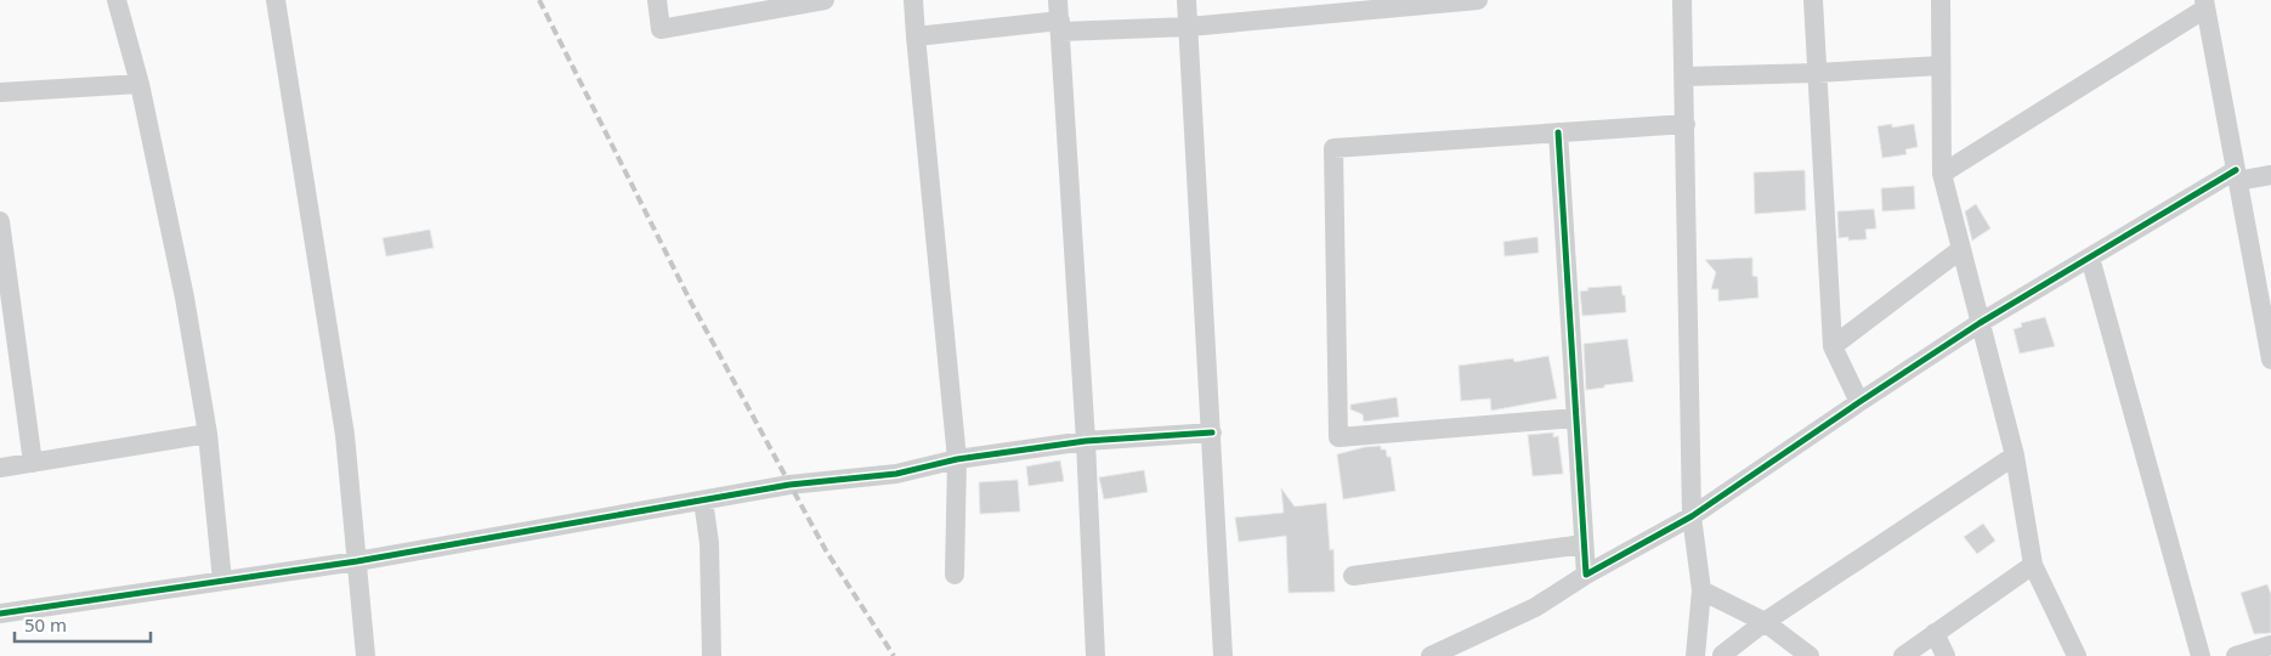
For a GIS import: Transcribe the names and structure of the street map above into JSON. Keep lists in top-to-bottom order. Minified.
{"scale_bar":"50 m"}
